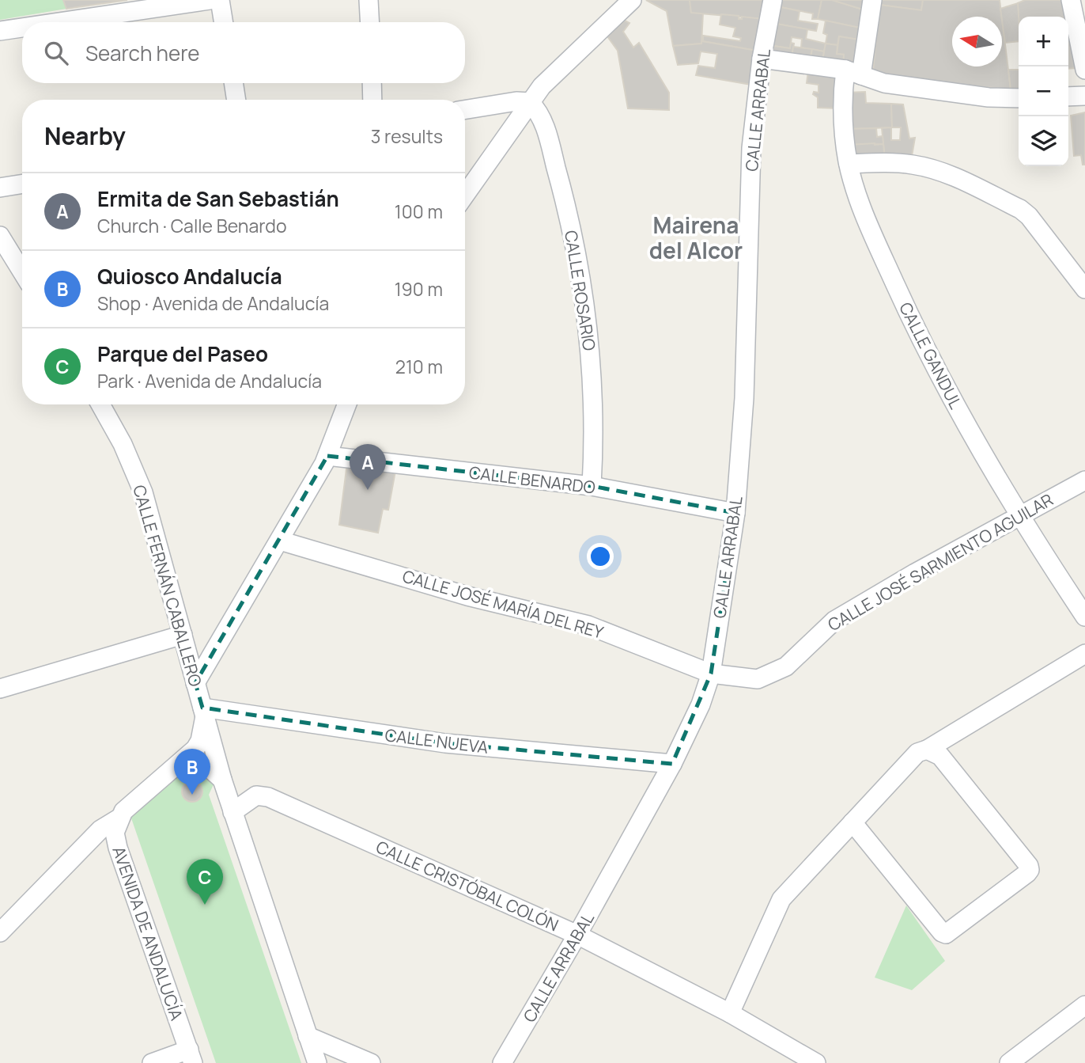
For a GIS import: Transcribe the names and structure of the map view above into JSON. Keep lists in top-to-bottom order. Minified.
{"streets":{"street":["CALLE ARRABAL","CALLE ROSARIO","CALLE GANDUL","CALLE BENARDO","CALLE JOSÉ SARMIENTO AGUILAR","CALLE FERNÁN CABALLERO","CALLE JOSÉ MARÍA DEL REY","CALLE NUEVA","CALLE CRISTÓBAL COLÓN","AVENIDA DE ANDALUCÍA"]},"crossings":[["CALLE ARRABAL","CALLE BENARDO"],["CALLE ARRABAL","CALLE JOSÉ SARMIENTO AGUILAR"],["CALLE ARRABAL","CALLE JOSÉ MARÍA DEL REY"],["CALLE ARRABAL","CALLE NUEVA"],["CALLE ARRABAL","CALLE CRISTÓBAL COLÓN"],["CALLE ROSARIO","CALLE BENARDO"],["CALLE GANDUL","CALLE JOSÉ SARMIENTO AGUILAR"],["CALLE JOSÉ SARMIENTO AGUILAR","CALLE JOSÉ MARÍA DEL REY"],["CALLE FERNÁN CABALLERO","CALLE NUEVA"]],"districts":["Mairena del Alcor"],"north":"left","page":{"map_buttons":["+","−"],"search":"Search here","heading":["Nearby","3 results"],"list":[{"mark":"A","name":"Ermita de San Sebastián","note":"Church · Calle Benardo","value":"100 m"},{"mark":"B","name":"Quiosco Andalucía","note":"Shop · Avenida de Andalucía","value":"190 m"},{"mark":"C","name":"Parque del Paseo","note":"Park · Avenida de Andalucía","value":"210 m"}],"pins":["A","B","C"]}}
